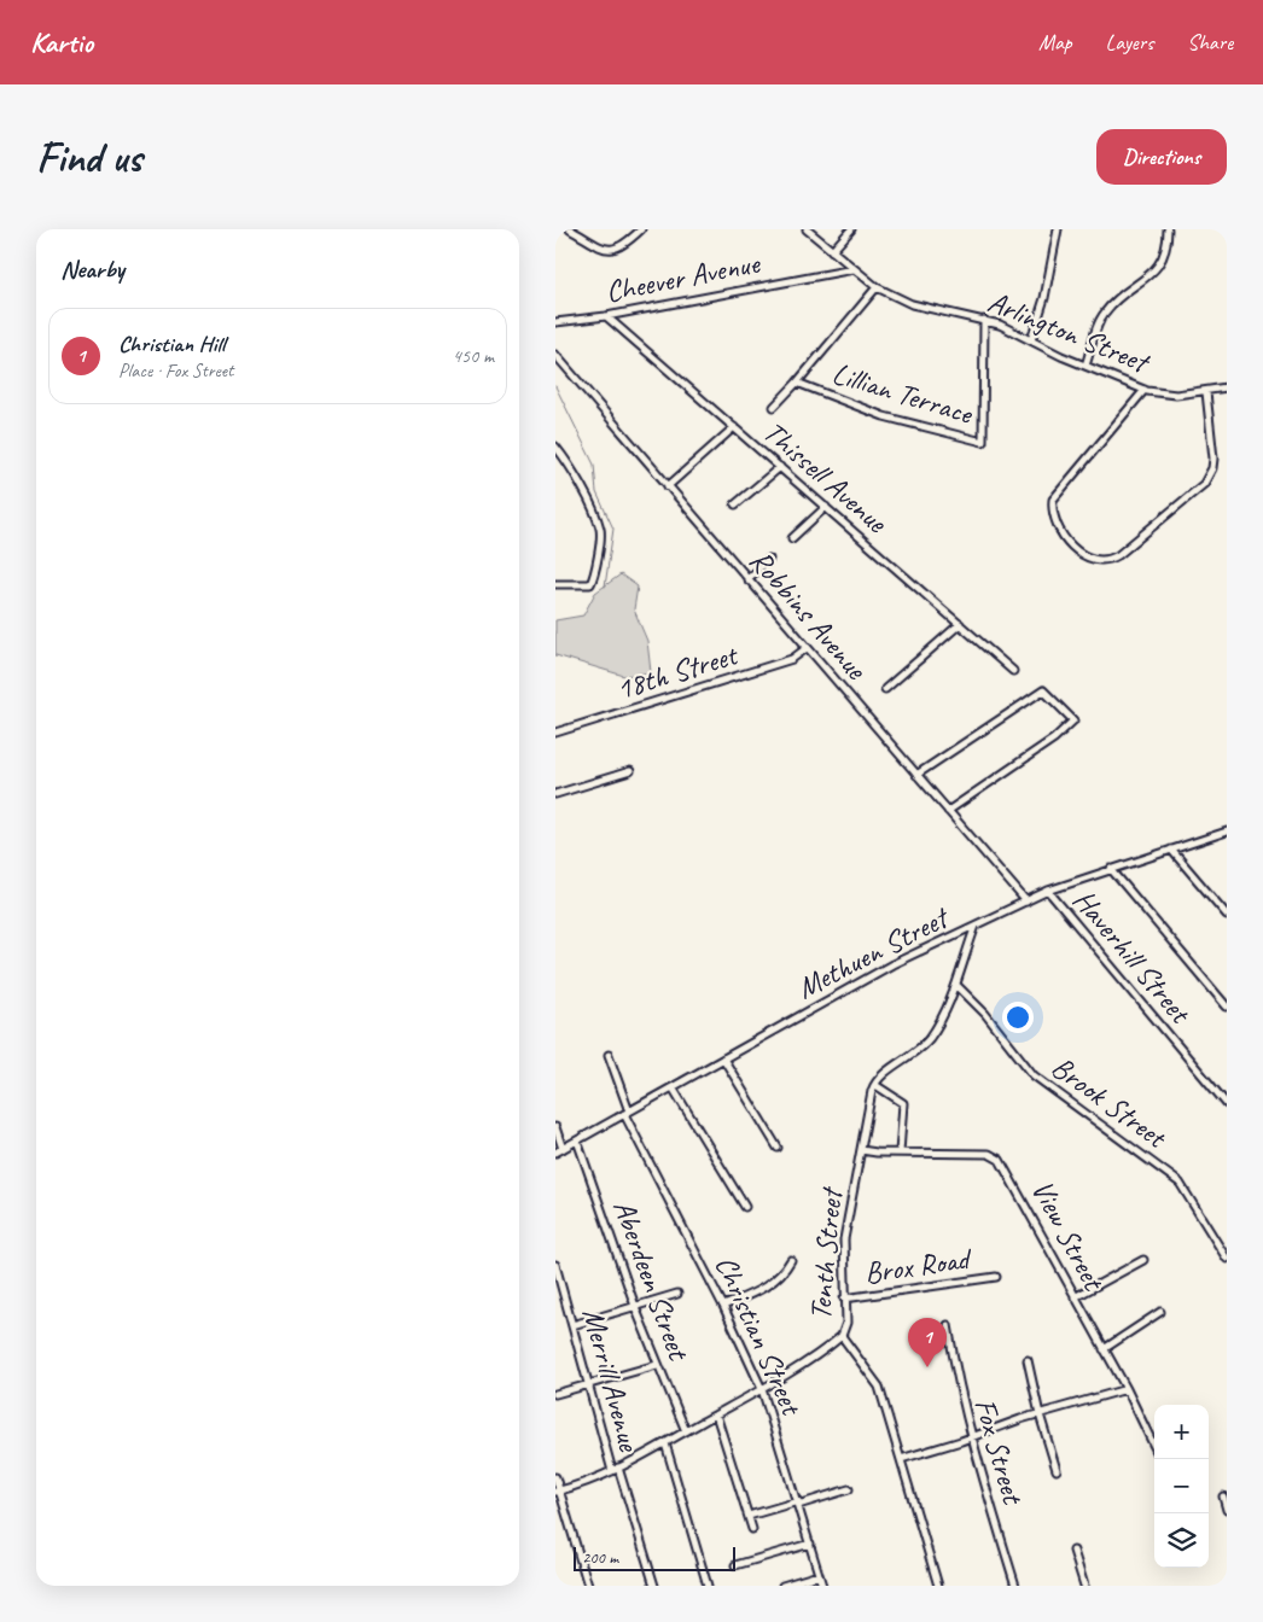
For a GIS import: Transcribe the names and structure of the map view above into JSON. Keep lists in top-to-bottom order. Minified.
{"streets":{"street":["Cheever Avenue","Arlington Street","Lillian Terrace","Thissell Avenue","Robbins Avenue","18th Street","Methuen Street","Haverhill Street","Brook Street","View Street","Tenth Street","Brox Road","Aberdeen Street","Christian Street","Merrill Avenue","Fox Street"]},"crossings":[["Cheever Avenue","Arlington Street"],["Cheever Avenue","Thissell Avenue"],["Arlington Street","Lillian Terrace"],["Robbins Avenue","18th Street"],["Robbins Avenue","Methuen Street"],["Methuen Street","Haverhill Street"],["Methuen Street","Aberdeen Street"],["Methuen Street","Christian Street"],["View Street","Tenth Street"],["Tenth Street","Brox Road"],["Tenth Street","Aberdeen Street"],["Tenth Street","Christian Street"],["Tenth Street","Merrill Avenue"]],"scale_bar":"200 m","page":{"header":"Kartio","nav":["Map","Layers","Share"],"buttons":"Directions","title":"Find us","heading":"Nearby","list":[{"mark":"1","name":"Christian Hill","note":"Place · Fox Street","value":"450 m"}],"pins":"1","map_buttons":["+","−"],"scale":"200 m"}}
